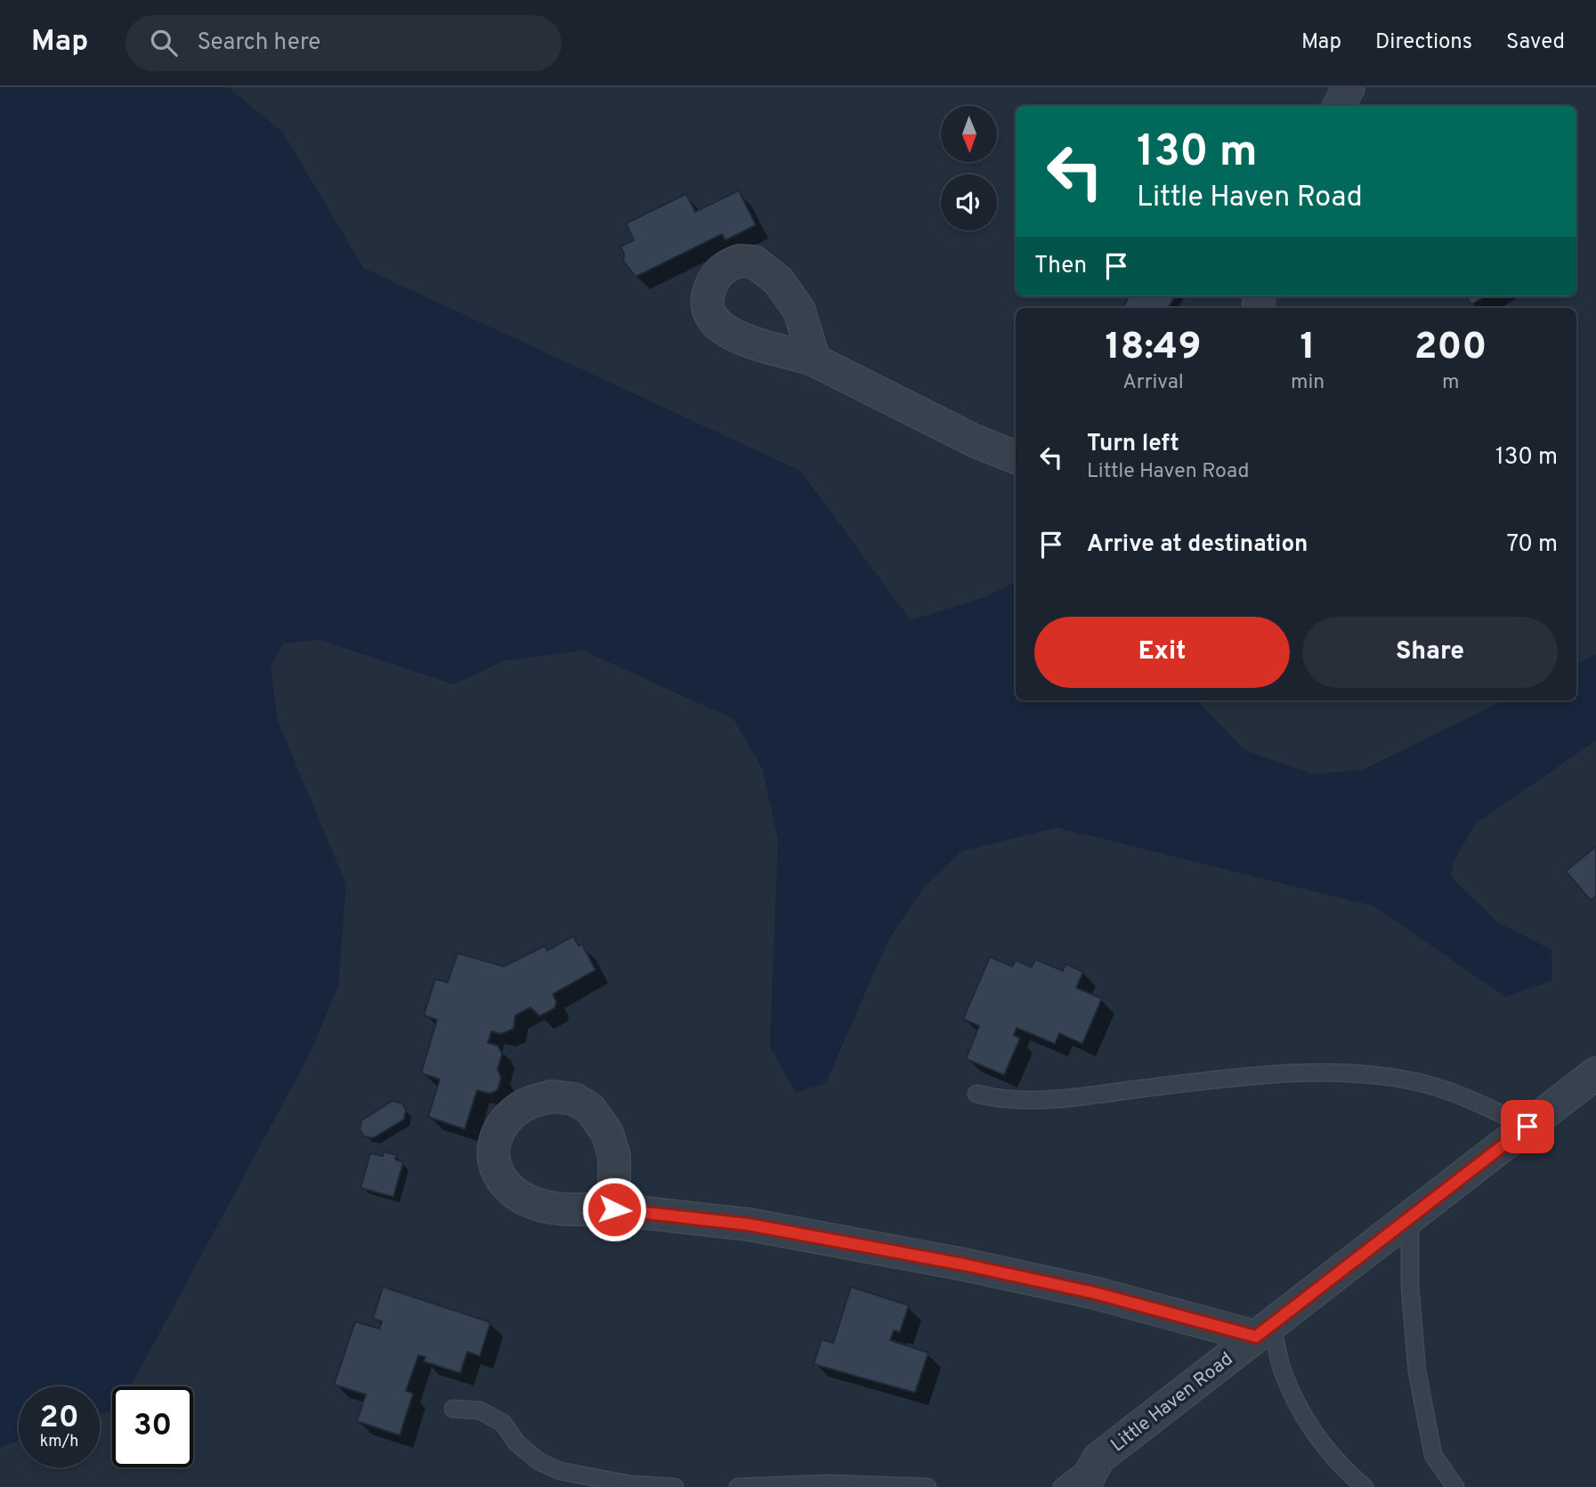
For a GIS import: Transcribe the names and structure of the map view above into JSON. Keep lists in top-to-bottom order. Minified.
{"streets":{"street":["Little Haven Road"]},"north":"bottom","page":{"header":"Map","search":"Search here","nav":["Map","Directions","Saved"],"turn":["130 m","Little Haven Road"],"then":"Then","eta":["18:49","Arrival","1","min","200","m"],"list":[{"name":"Turn left","note":"Little Haven Road","value":"130 m"},{"name":"Arrive at destination","value":"70 m"}],"buttons":["Exit","Share"],"speed":"20 km/h","limit":"30"}}
